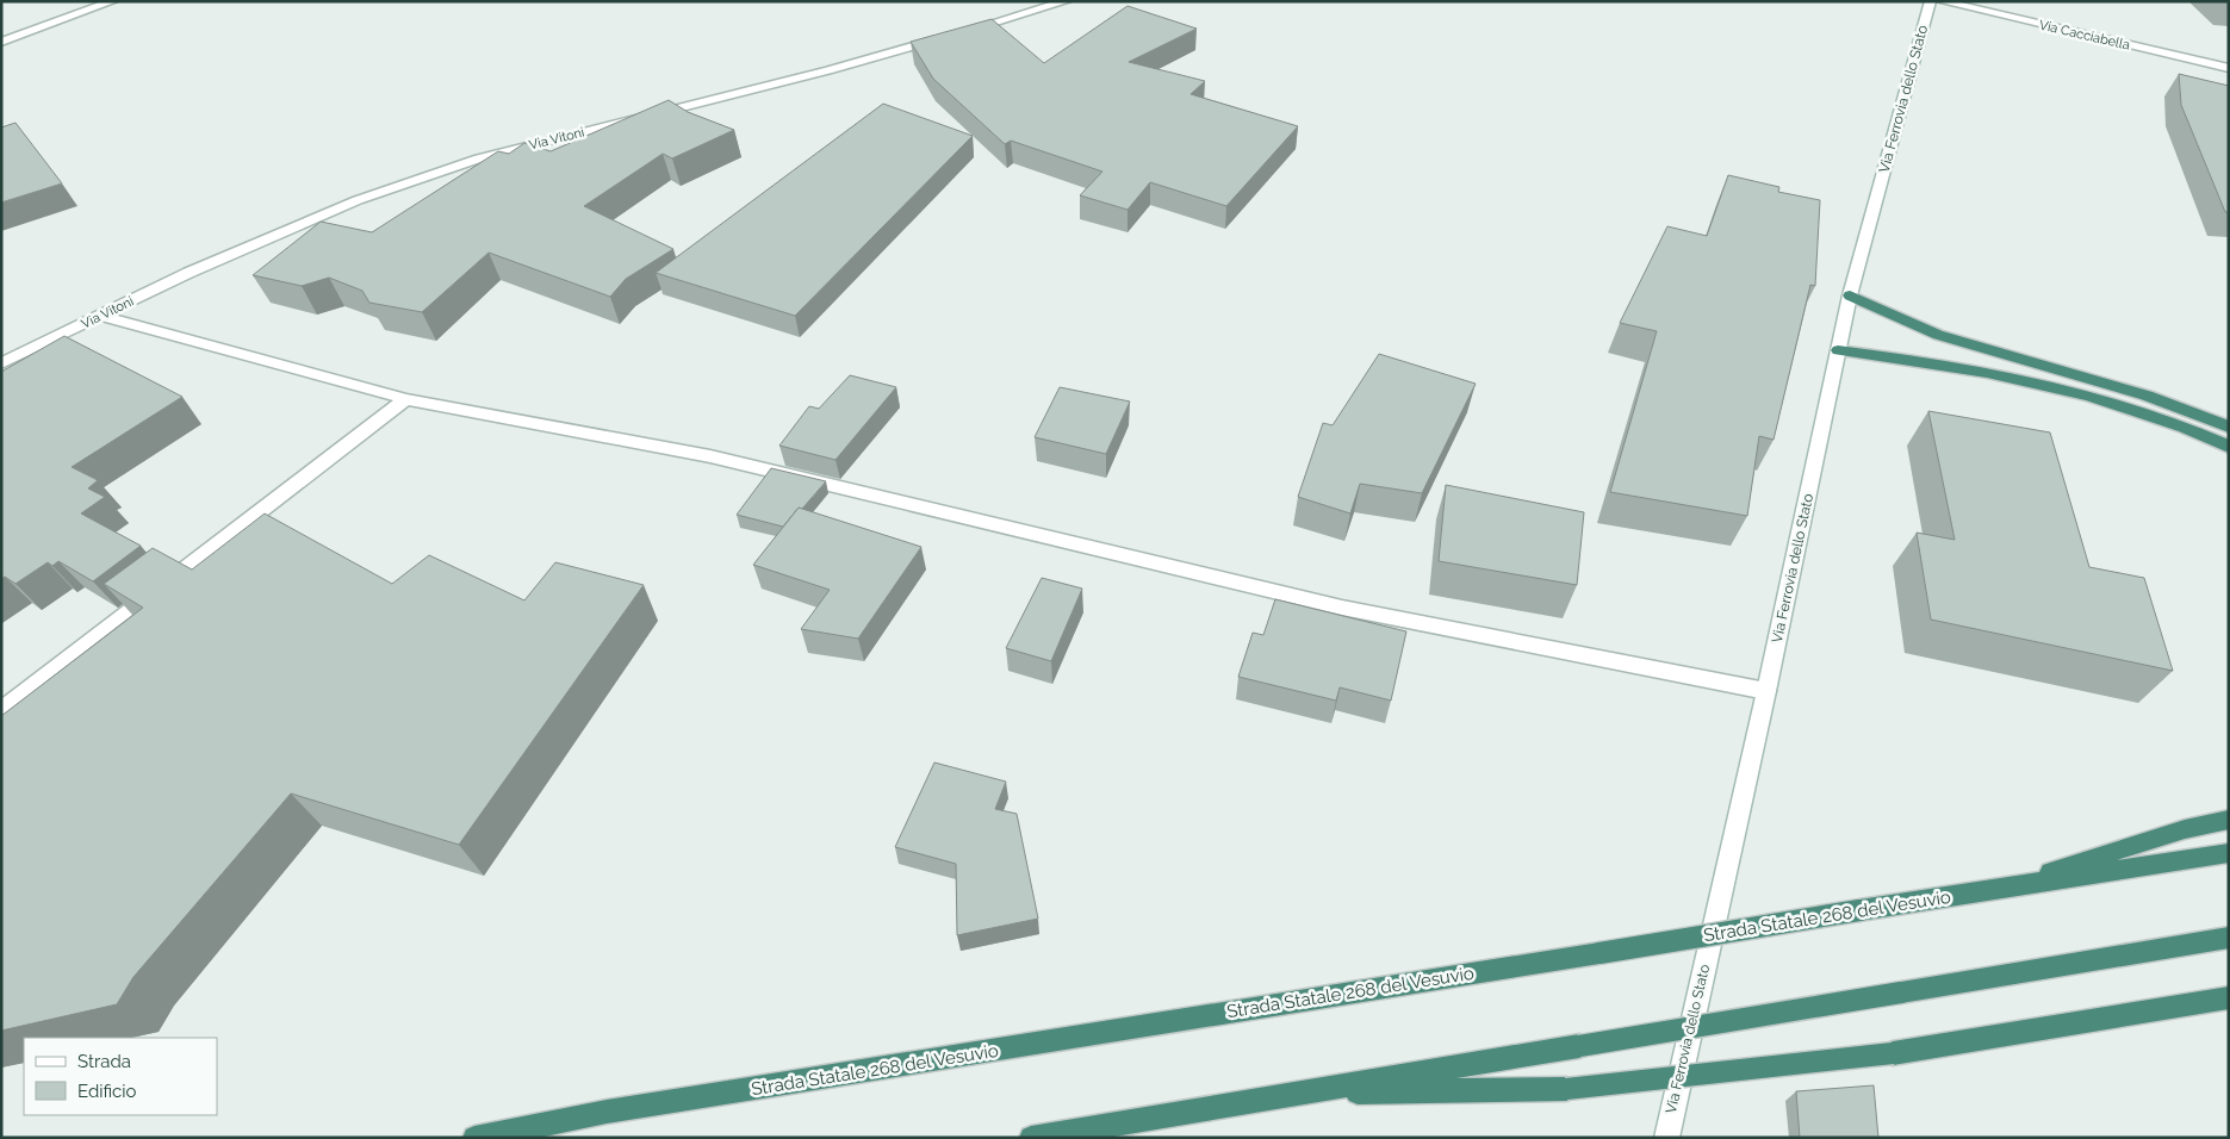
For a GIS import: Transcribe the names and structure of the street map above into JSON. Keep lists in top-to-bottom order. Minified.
{"streets":{"highway":["Strada Statale 268 del Vesuvio"],"street":["Via Cacciabella","Via Ferrovia dello Stato","Via Vitoni"]},"legend":["Strada","Edificio"]}
